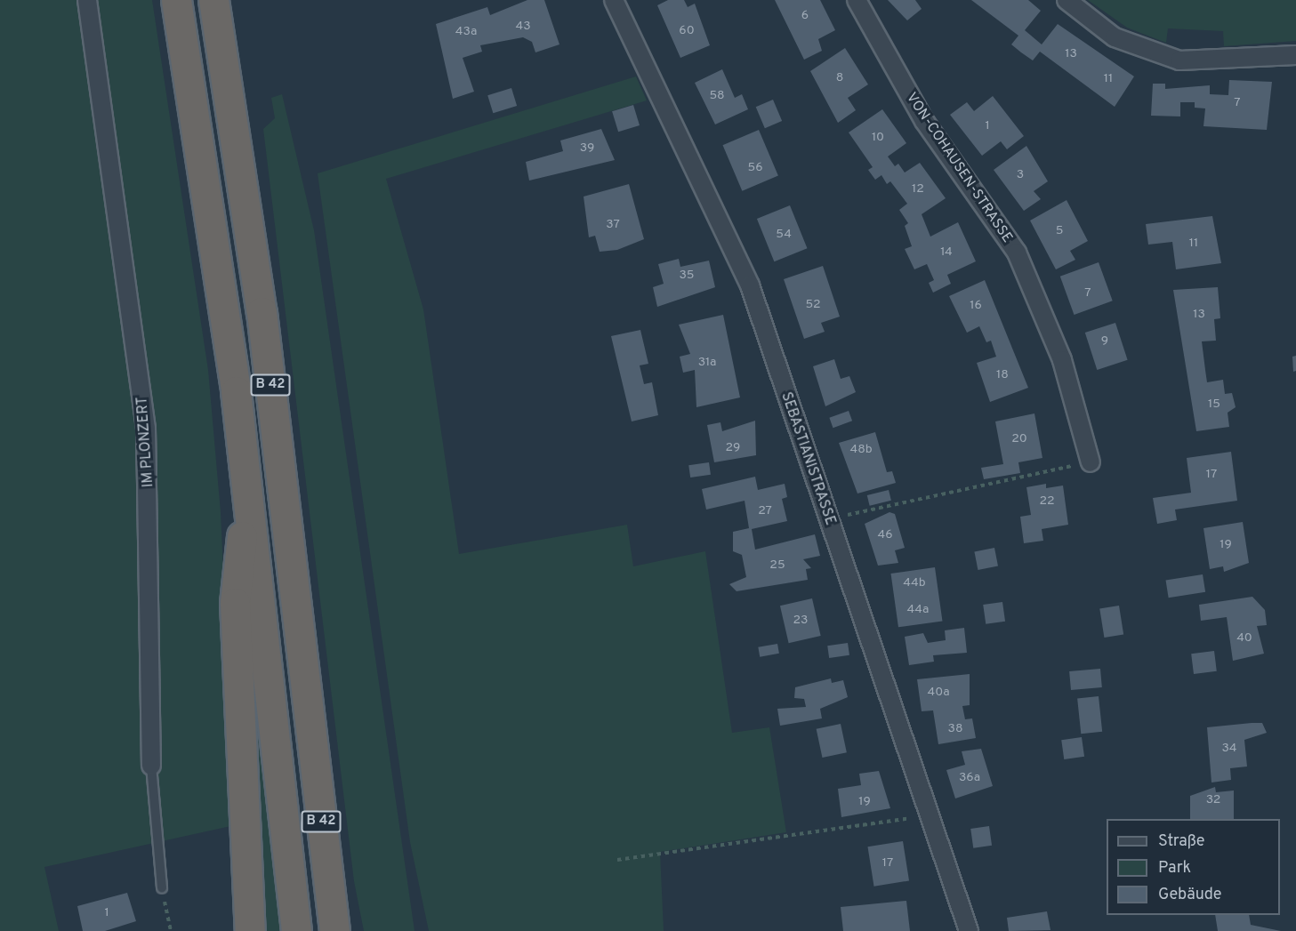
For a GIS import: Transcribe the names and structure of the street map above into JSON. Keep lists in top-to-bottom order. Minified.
{"streets":{"highway":["B 42"],"street":["VON-COHAUSEN-STRASSE","IM PLONZERT","SEBASTIANISTRASSE"]},"house_numbers":["6","43","60","43a","13","8","11","58","7","1","10","39","56","3","12","37","5","54","11","14","35","7","52","16","13","9","31a","18","15","20","29","48b","17","22","27","46","19","25","44b","44a","23","40","40a","38","34","36a","32","19","17","1"],"legend":["Straße","Park","Gebäude"]}
